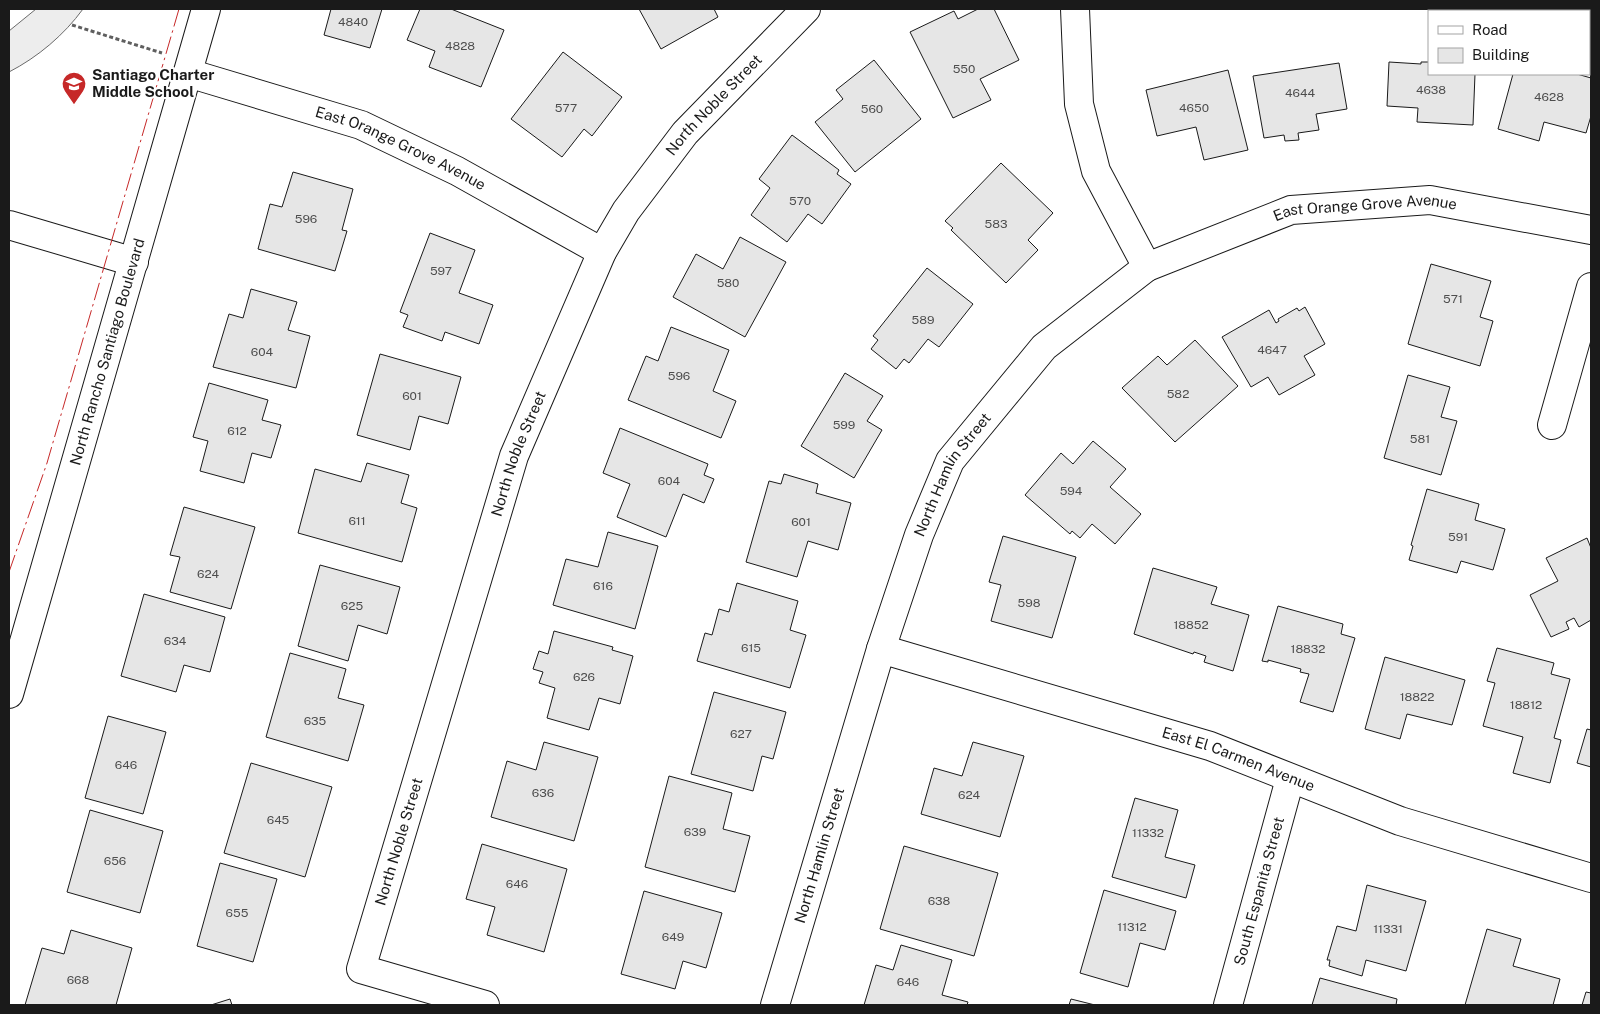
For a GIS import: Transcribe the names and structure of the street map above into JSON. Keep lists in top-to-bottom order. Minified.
{"streets":{"street":["North Noble Street","East Orange Grove Avenue","North Rancho Santiago Boulevard","North Hamlin Street","East El Carmen Avenue","South Espanita Street"]},"crossings":[["North Noble Street","East Orange Grove Avenue"],["East Orange Grove Avenue","North Rancho Santiago Boulevard"],["East Orange Grove Avenue","North Hamlin Street"],["North Hamlin Street","East El Carmen Avenue"],["East El Carmen Avenue","South Espanita Street"]],"places":{"school or university":["Santiago Charter Middle School"]},"house_numbers":["4840","4828","550","4638","4644","4628","577","4650","560","570","596","583","597","580","571","589","4647","604","596","582","601","599","612","581","604","594","611","601","591","624","616","598","625","18852","634","615","18832","626","18822","18812","635","627","646","636","624","645","639","11332","656","646","638","655","11312","11331","649","668","646"],"legend":["Road","Building"]}
